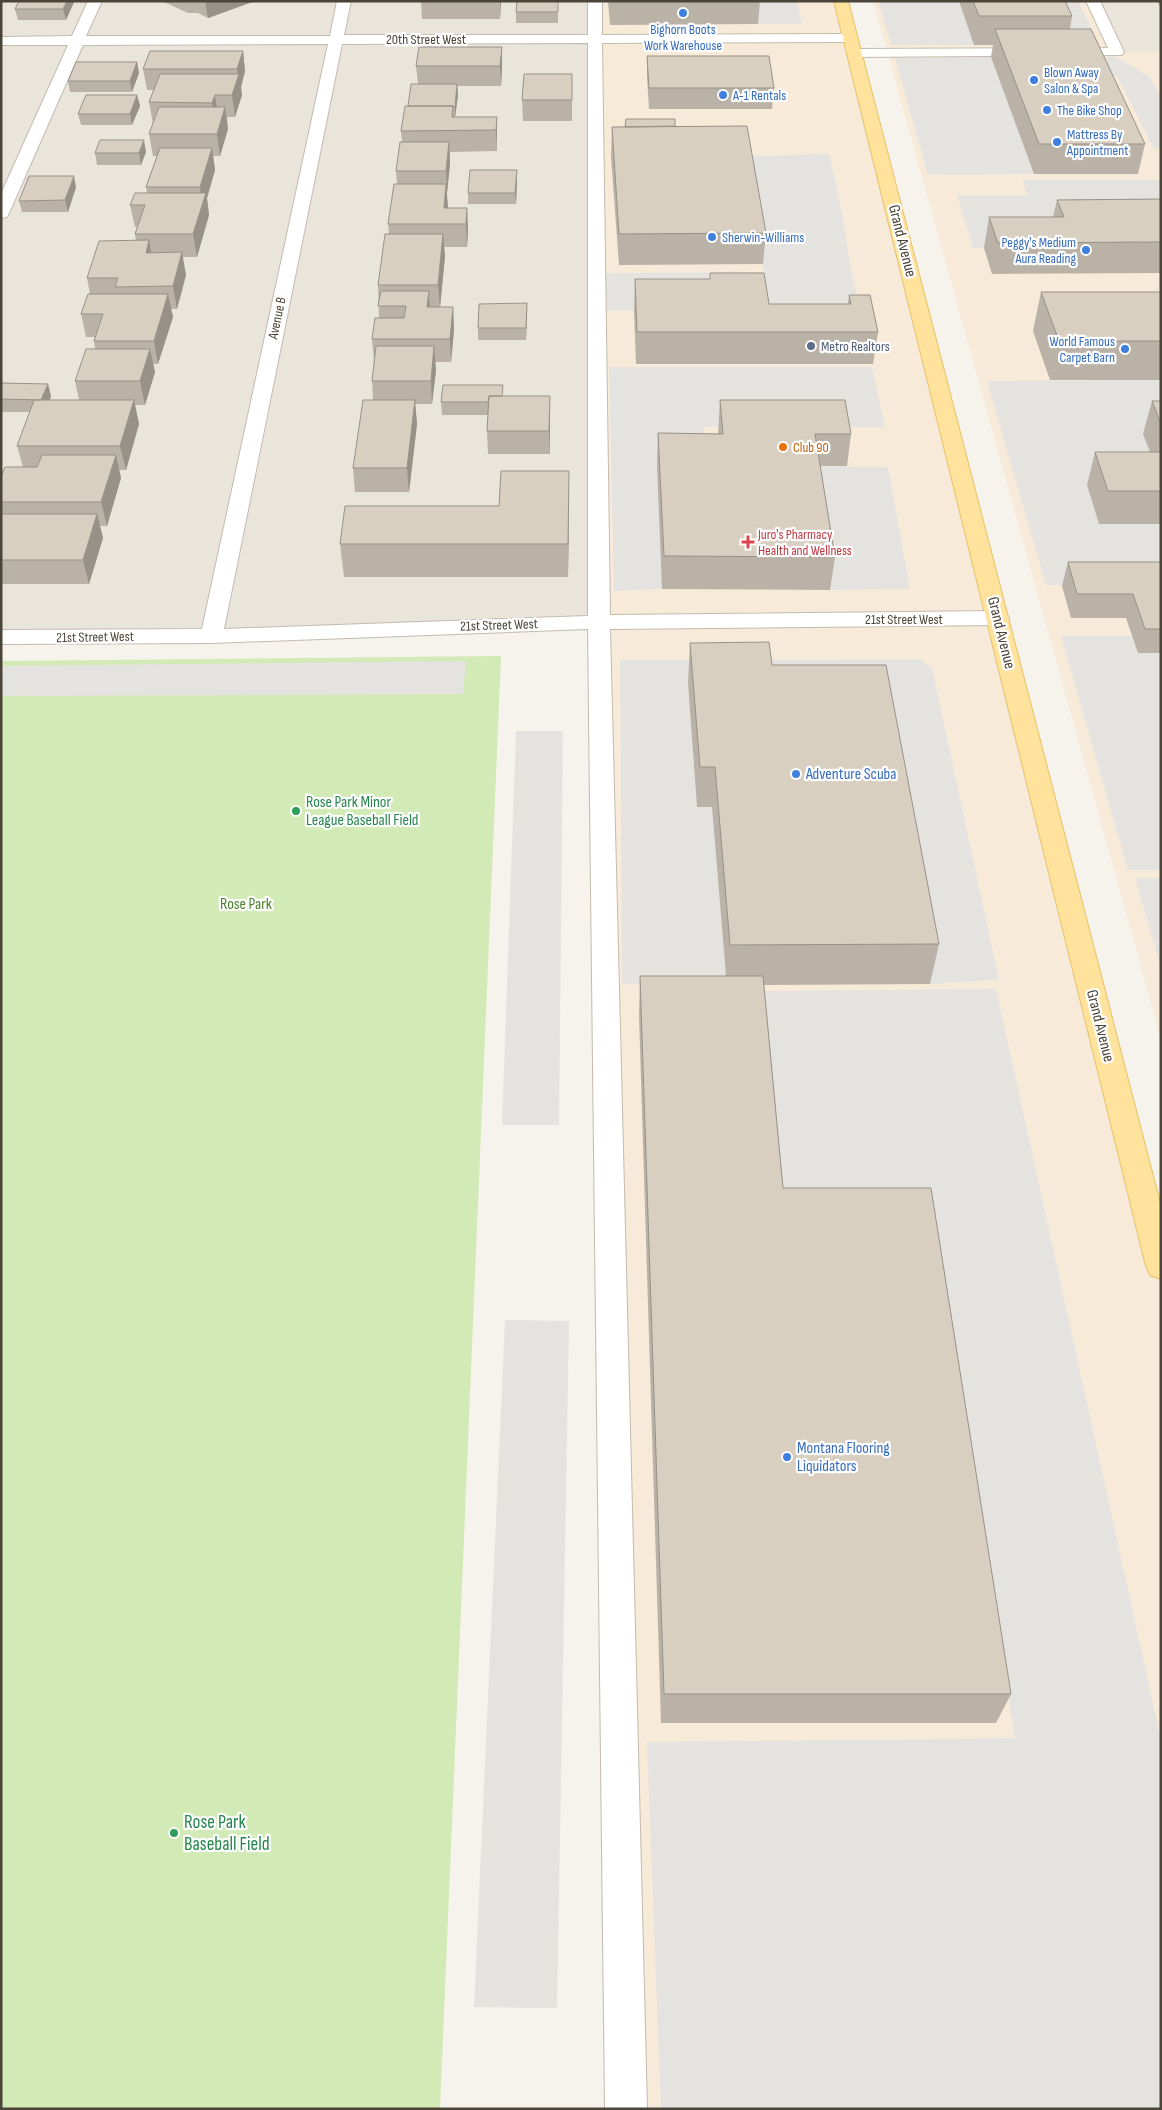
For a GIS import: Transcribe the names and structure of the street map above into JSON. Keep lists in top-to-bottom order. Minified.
{"streets":{"main road":["Grand Avenue"],"street":["20th Street West","Avenue B","21st Street West"]},"crossings":[["20th Street West","Grand Avenue"],["20th Street West","Avenue B"],["Grand Avenue","21st Street West"],["Avenue B","21st Street West"]],"parks":["Rose Park"],"places":{"other":["Bighorn Boots Work Warehouse","Blown Away Salon & Spa","A-1 Rentals","The Bike Shop","Mattress By Appointment","Sherwin-Williams","Peggy's Medium Aura Reading","Metro Realtors","World Famous Carpet Barn","Club 90","Adventure Scuba","Rose Park Minor League Baseball Field","Montana Flooring Liquidators","Rose Park Baseball Field"],"health":["Juro's Pharmacy Health and Wellness"]}}
